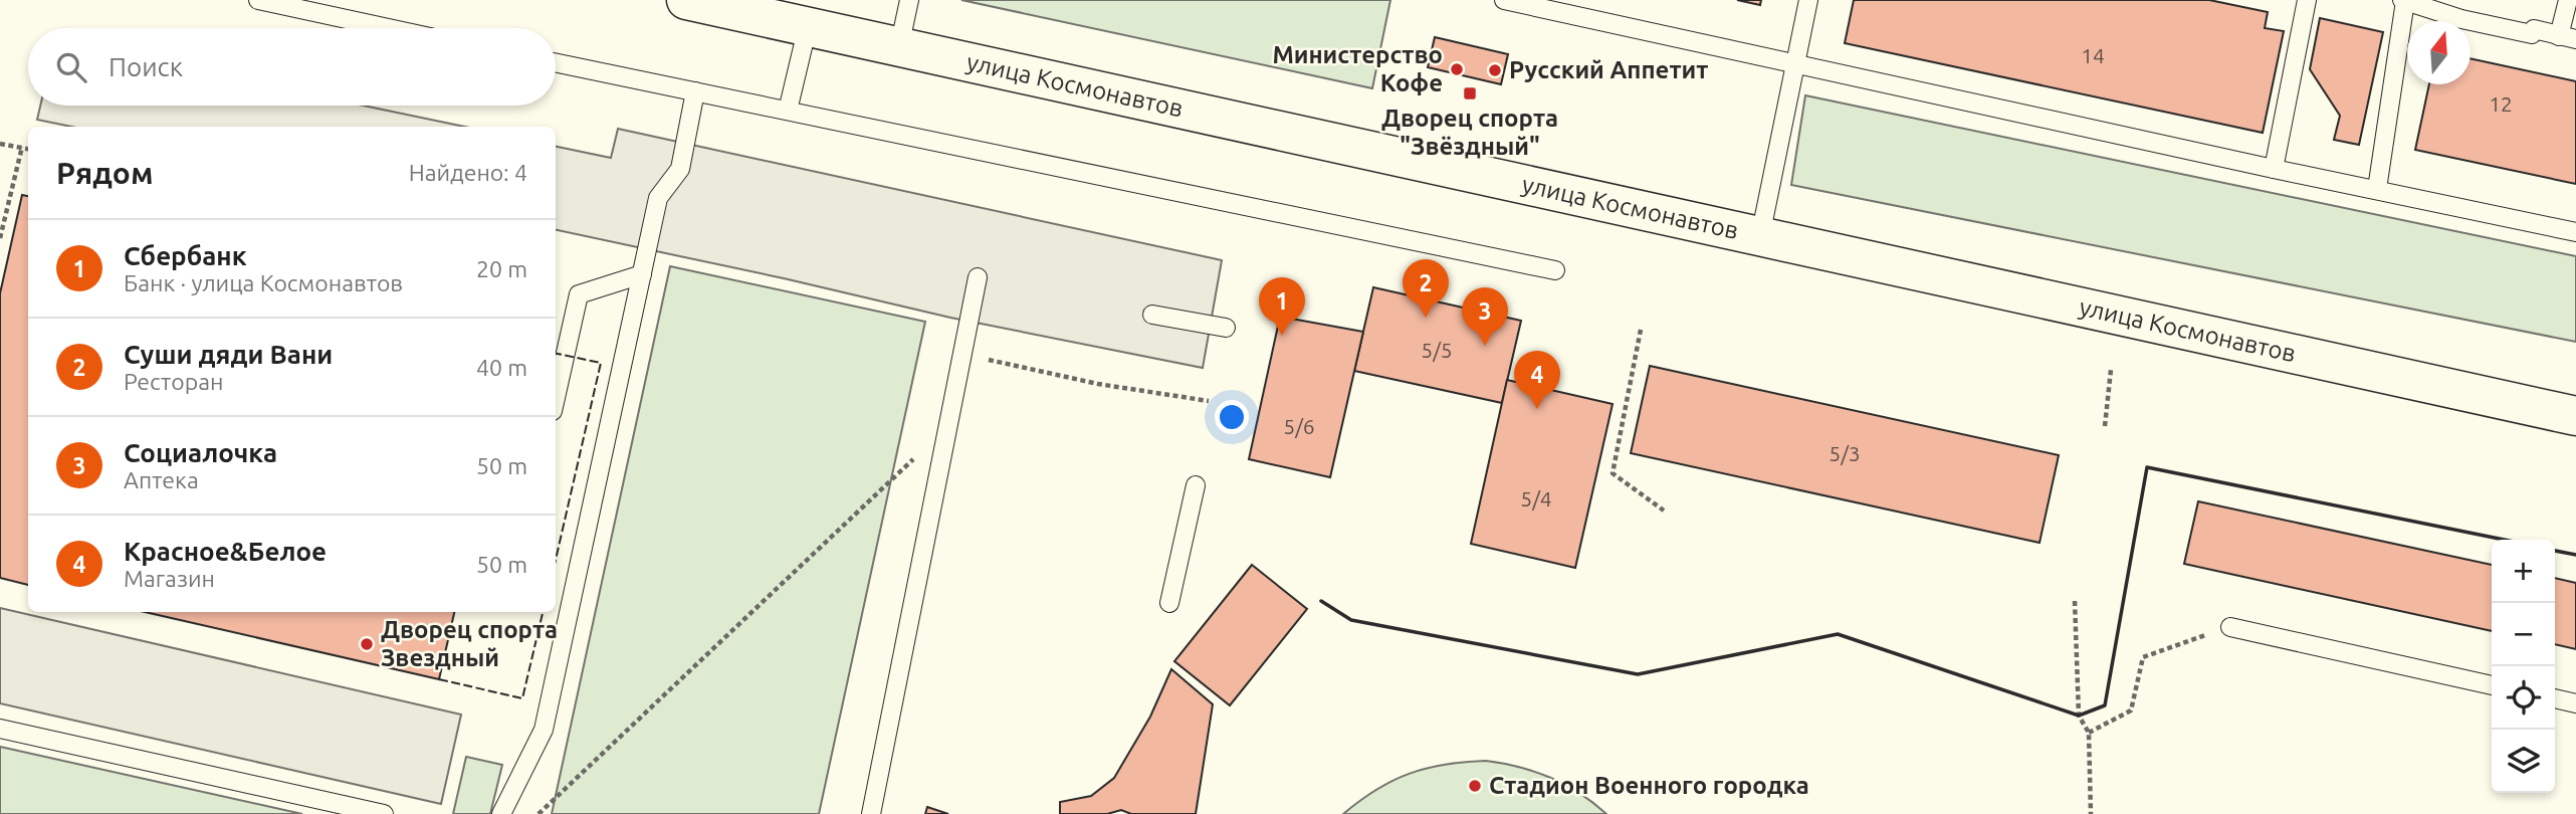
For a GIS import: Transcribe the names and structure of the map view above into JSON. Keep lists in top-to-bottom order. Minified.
{"streets":{"main road":["улица Космонавтов"]},"places":{"other":["Министерство Кофе","Русский Аппетит","Дворец спорта Звездный","Стадион Военного городка"],"transit":["Дворец спорта \"Звёздный\""]},"house_numbers":["14","12","5/5","5/6","5/3","5/4"],"north":"top","page":{"search":"Поиск","heading":["Рядом","Найдено: 4"],"list":[{"mark":"1","name":"Сбербанк","note":"Банк · улица Космонавтов","value":"20 m"},{"mark":"2","name":"Суши дяди Вани","note":"Ресторан","value":"40 m"},{"mark":"3","name":"Социалочка","note":"Аптека","value":"50 m"},{"mark":"4","name":"Красное&Белое","note":"Магазин","value":"50 m"}],"pins":["2","1","3","4"],"map_buttons":["+","−"]}}
